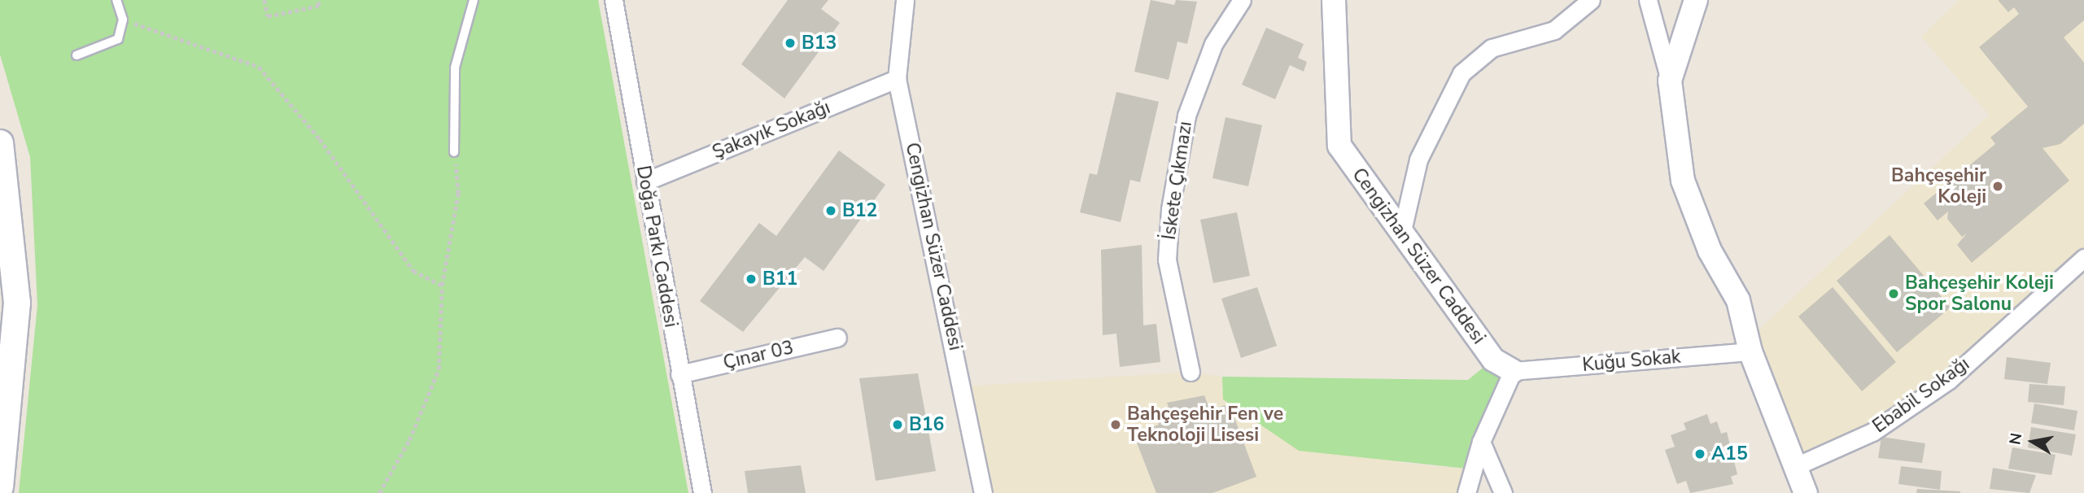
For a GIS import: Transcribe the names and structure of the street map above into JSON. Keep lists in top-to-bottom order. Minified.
{"streets":{"street":["Şakayık Sokağı","İskete Çıkmazı","Doğa Parkı Caddesi","Cengizhan Süzer Caddesi","Çınar 03","Kuğu Sokak","Ebabil Sokağı"]},"crossings":[["Şakayık Sokağı","Doğa Parkı Caddesi"],["Şakayık Sokağı","Cengizhan Süzer Caddesi"],["Doğa Parkı Caddesi","Çınar 03"],["Cengizhan Süzer Caddesi","Kuğu Sokak"]],"places":["B13","Bahçeşehir Koleji","B12","B11","Bahçeşehir Koleji Spor Salonu","B16","Bahçeşehir Fen ve Teknoloji Lisesi","A15"],"north":"left"}
